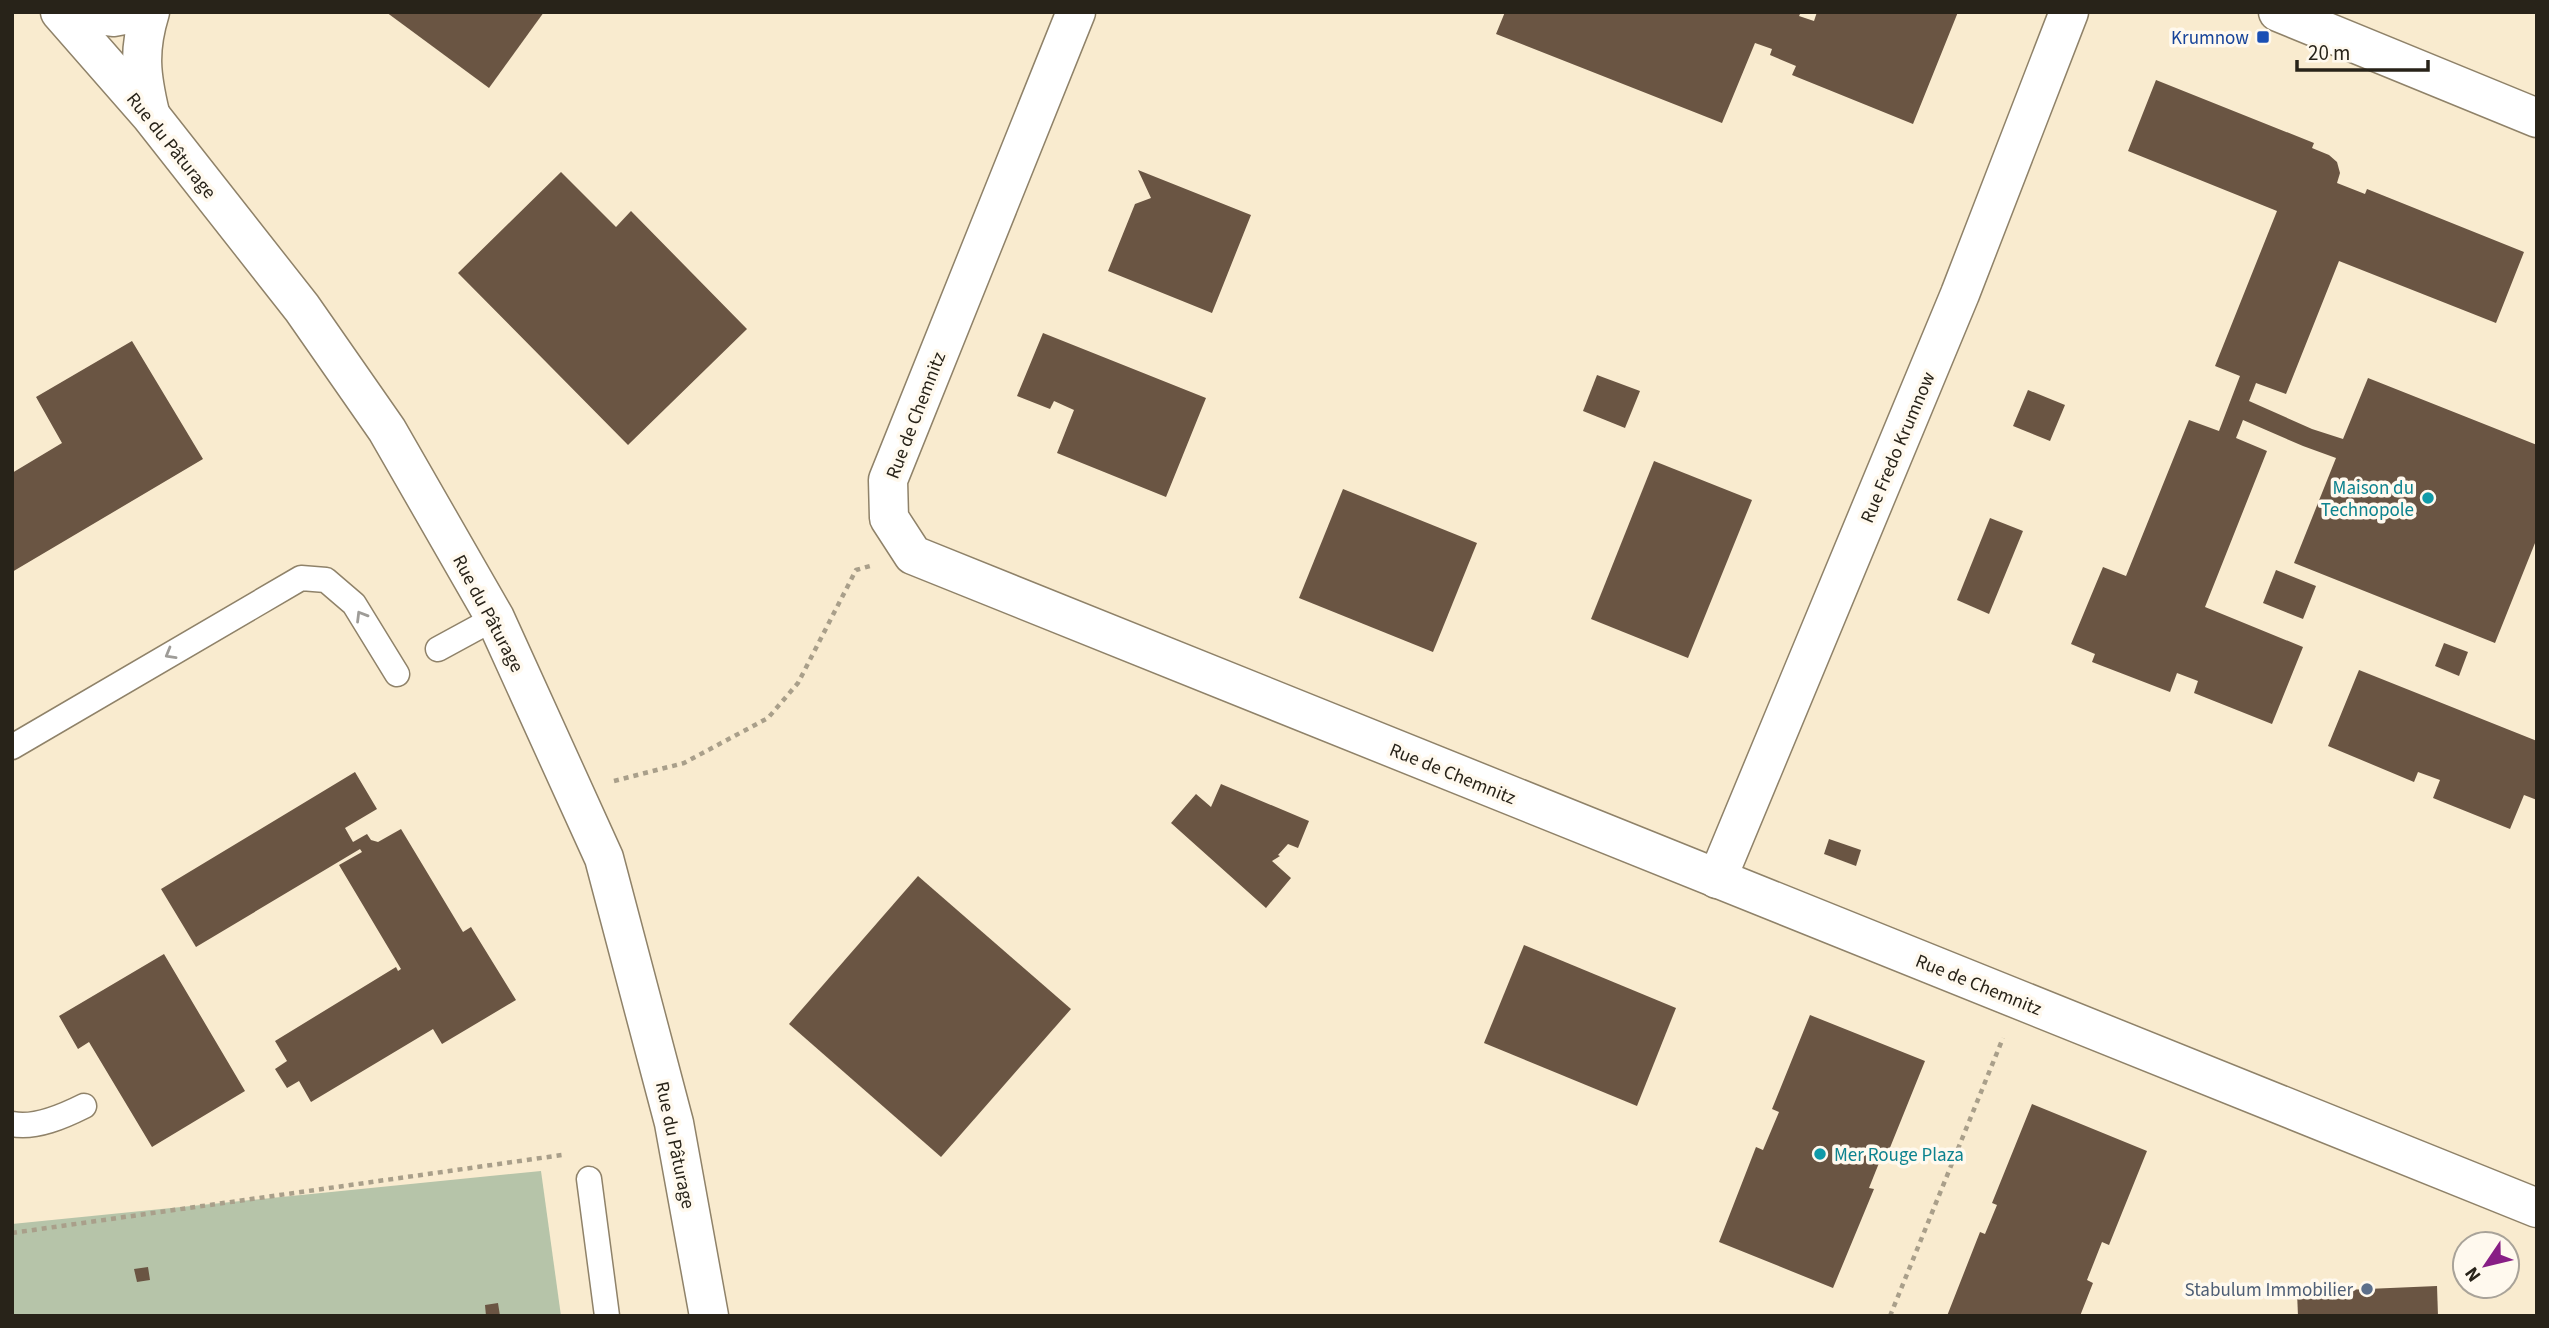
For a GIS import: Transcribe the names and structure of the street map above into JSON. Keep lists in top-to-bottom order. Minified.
{"streets":{"street":["Rue du Pâturage","Rue de Chemnitz","Rue Fredo Krumnow"]},"crossings":[["Rue de Chemnitz","Rue Fredo Krumnow"]],"places":{"transit":["Krumnow"],"other":["Maison du Technopole","Mer Rouge Plaza","Stabulum Immobilier"]},"scale_bar":"20 m","north":"bottom left"}
